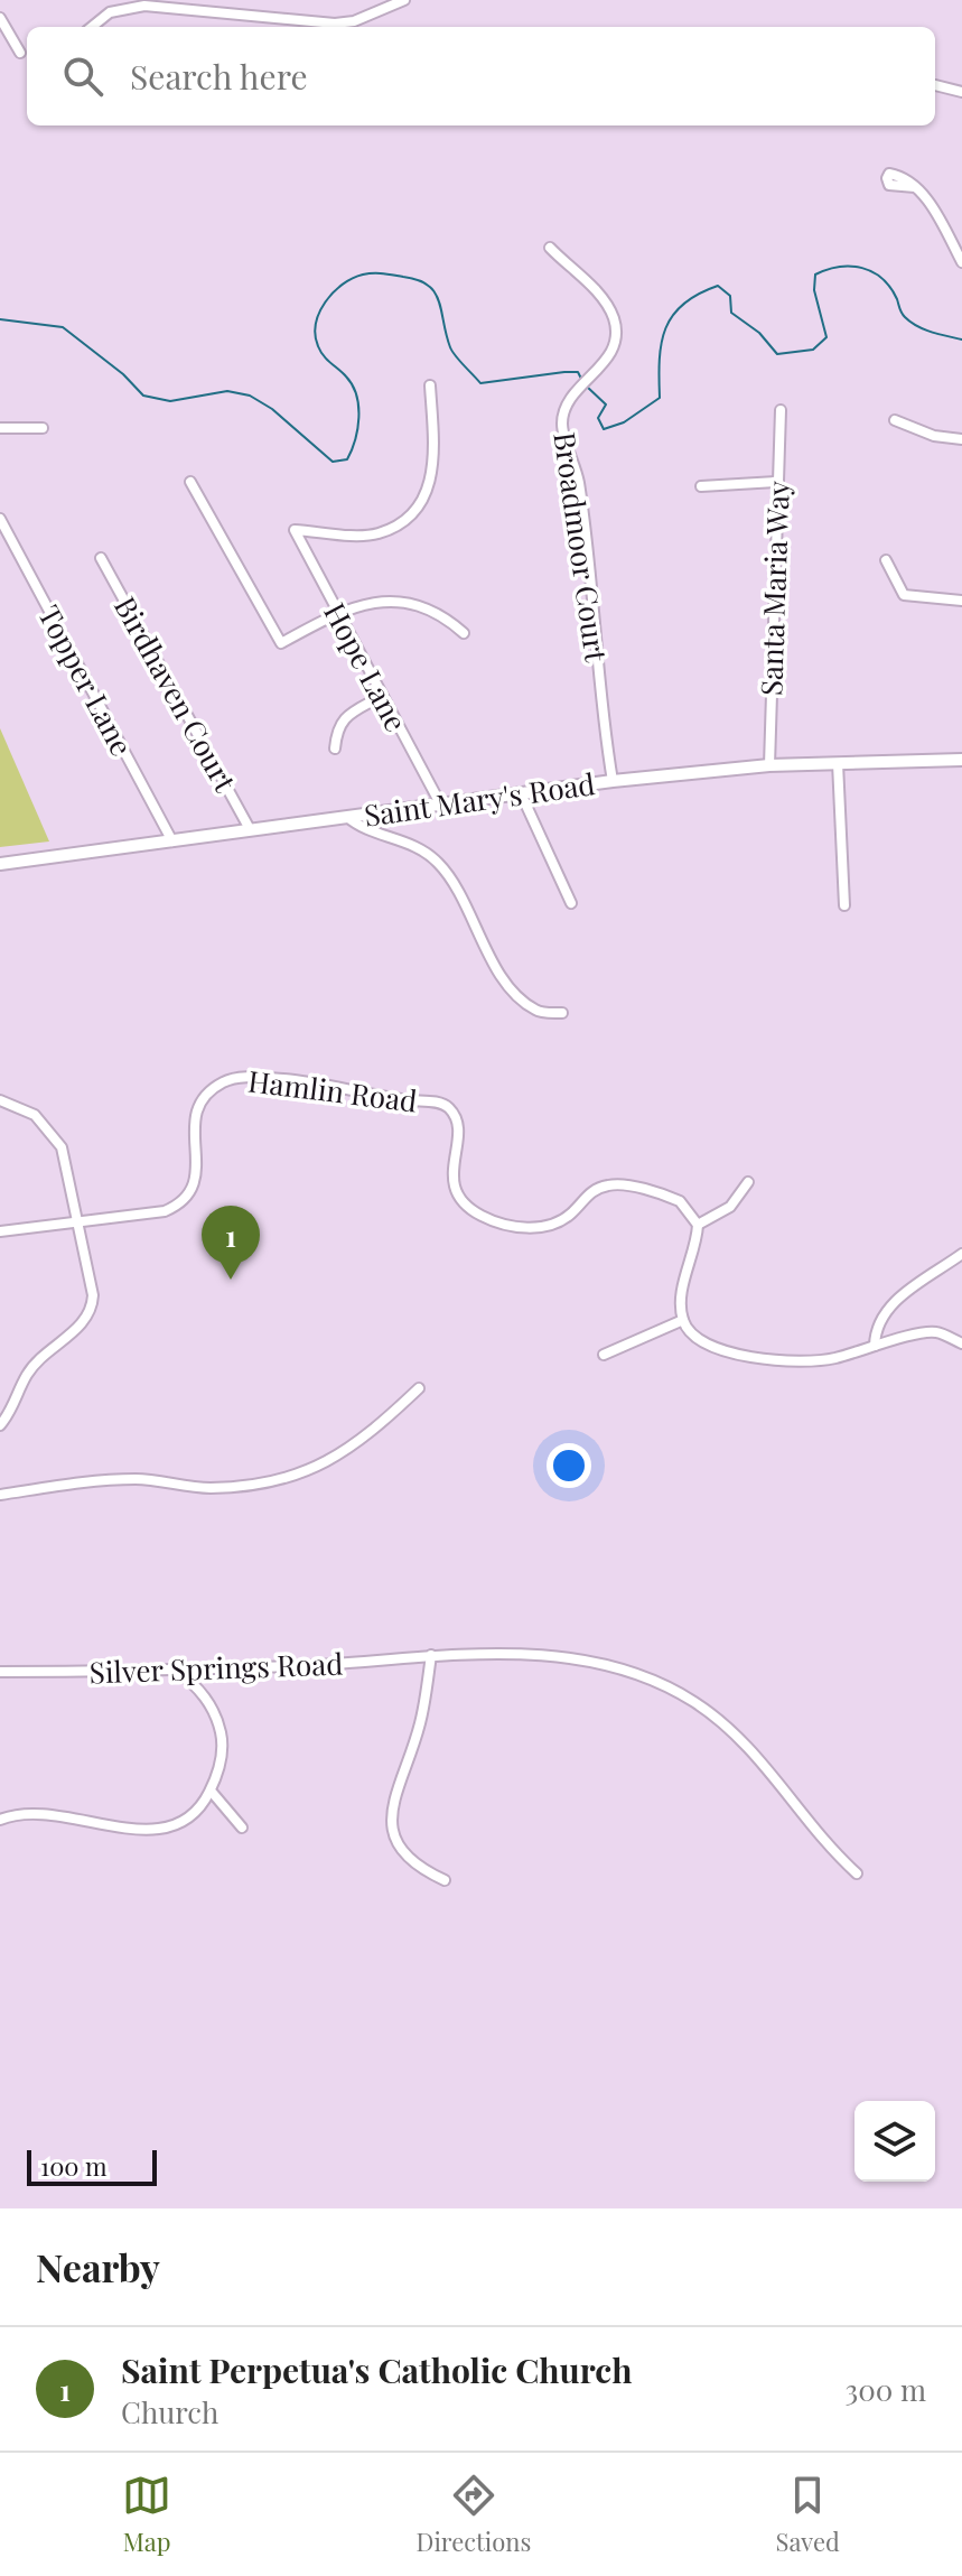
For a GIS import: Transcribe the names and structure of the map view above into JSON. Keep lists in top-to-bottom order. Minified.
{"streets":{"street":["Broadmoor Court","Santa Maria Way","Hope Lane","Topper Lane","Birdhaven Court","Saint Mary's Road","Hamlin Road","Silver Springs Road"]},"crossings":[["Broadmoor Court","Saint Mary's Road"],["Santa Maria Way","Saint Mary's Road"],["Hope Lane","Saint Mary's Road"],["Topper Lane","Saint Mary's Road"],["Birdhaven Court","Saint Mary's Road"]],"scale_bar":"100 m","page":{"search":"Search here","pins":"1","scale":"100 m","heading":"Nearby","list":[{"mark":"1","name":"Saint Perpetua's Catholic Church","note":"Church","value":"300 m"}],"nav":["Map","Directions","Saved"]}}
